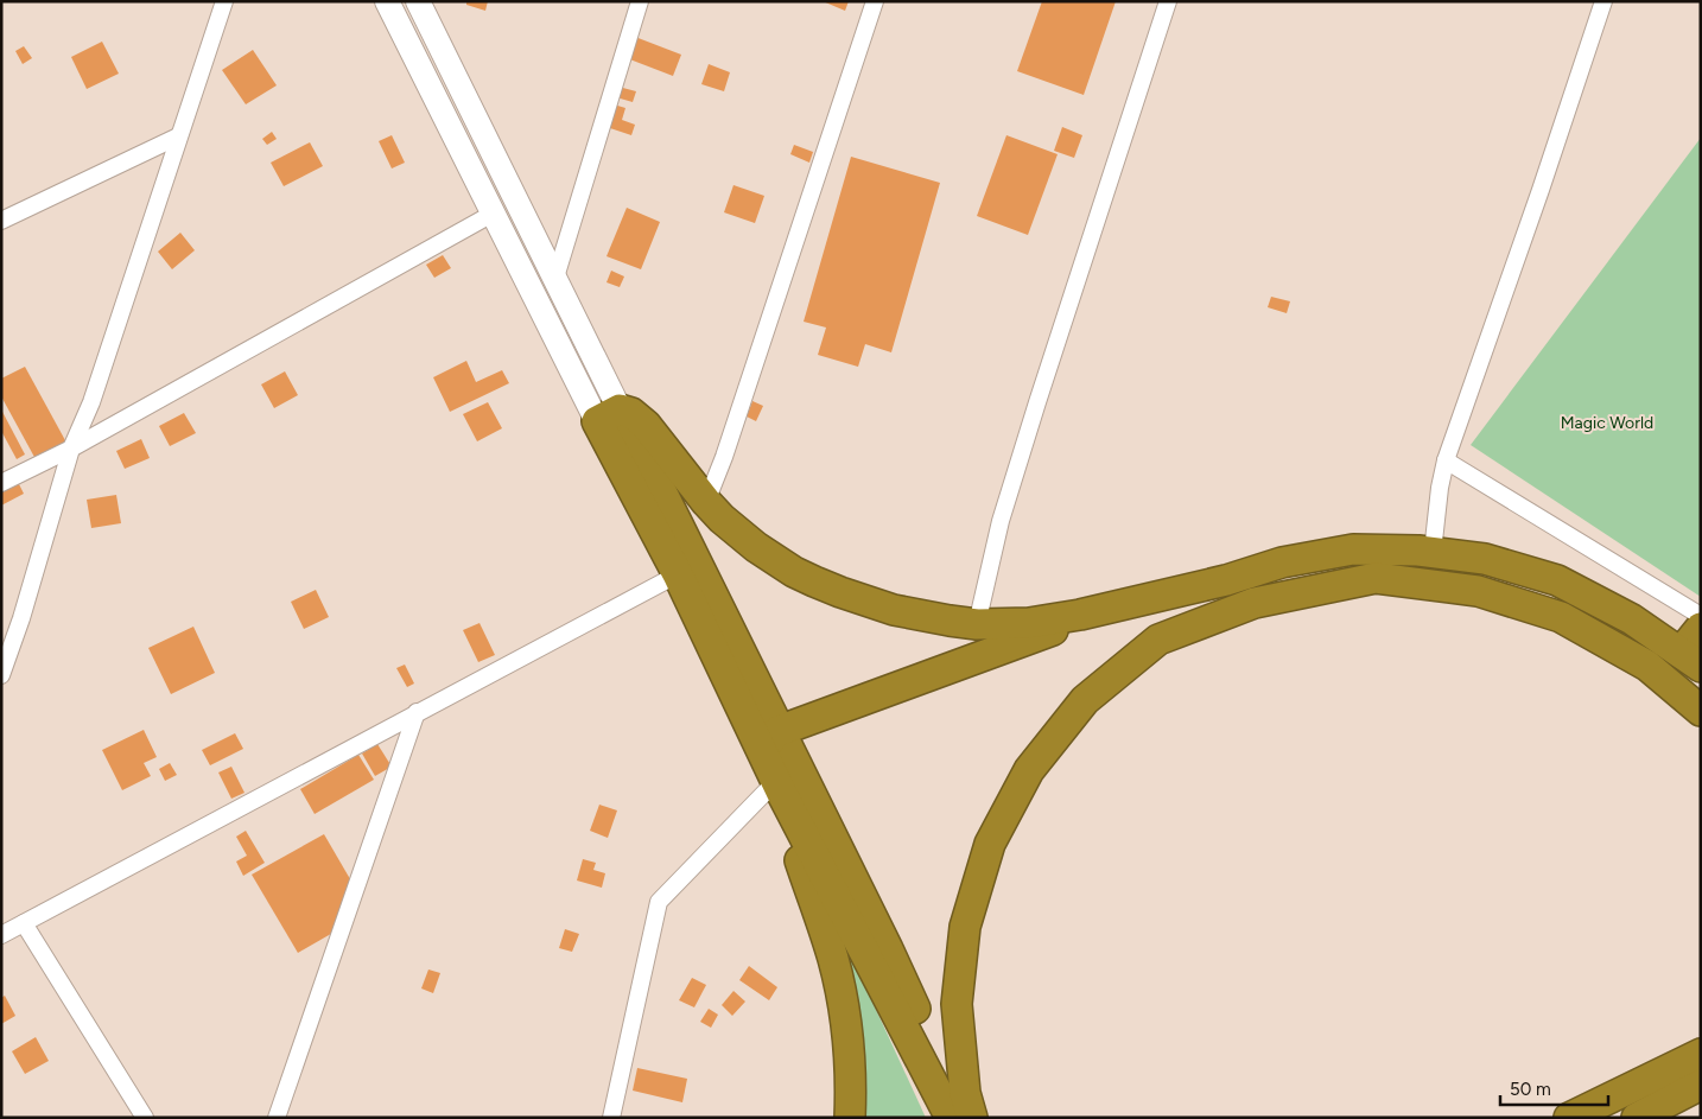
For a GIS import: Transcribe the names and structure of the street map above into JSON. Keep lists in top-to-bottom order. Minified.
{"parks":["Magic World"],"scale_bar":"50 m"}
